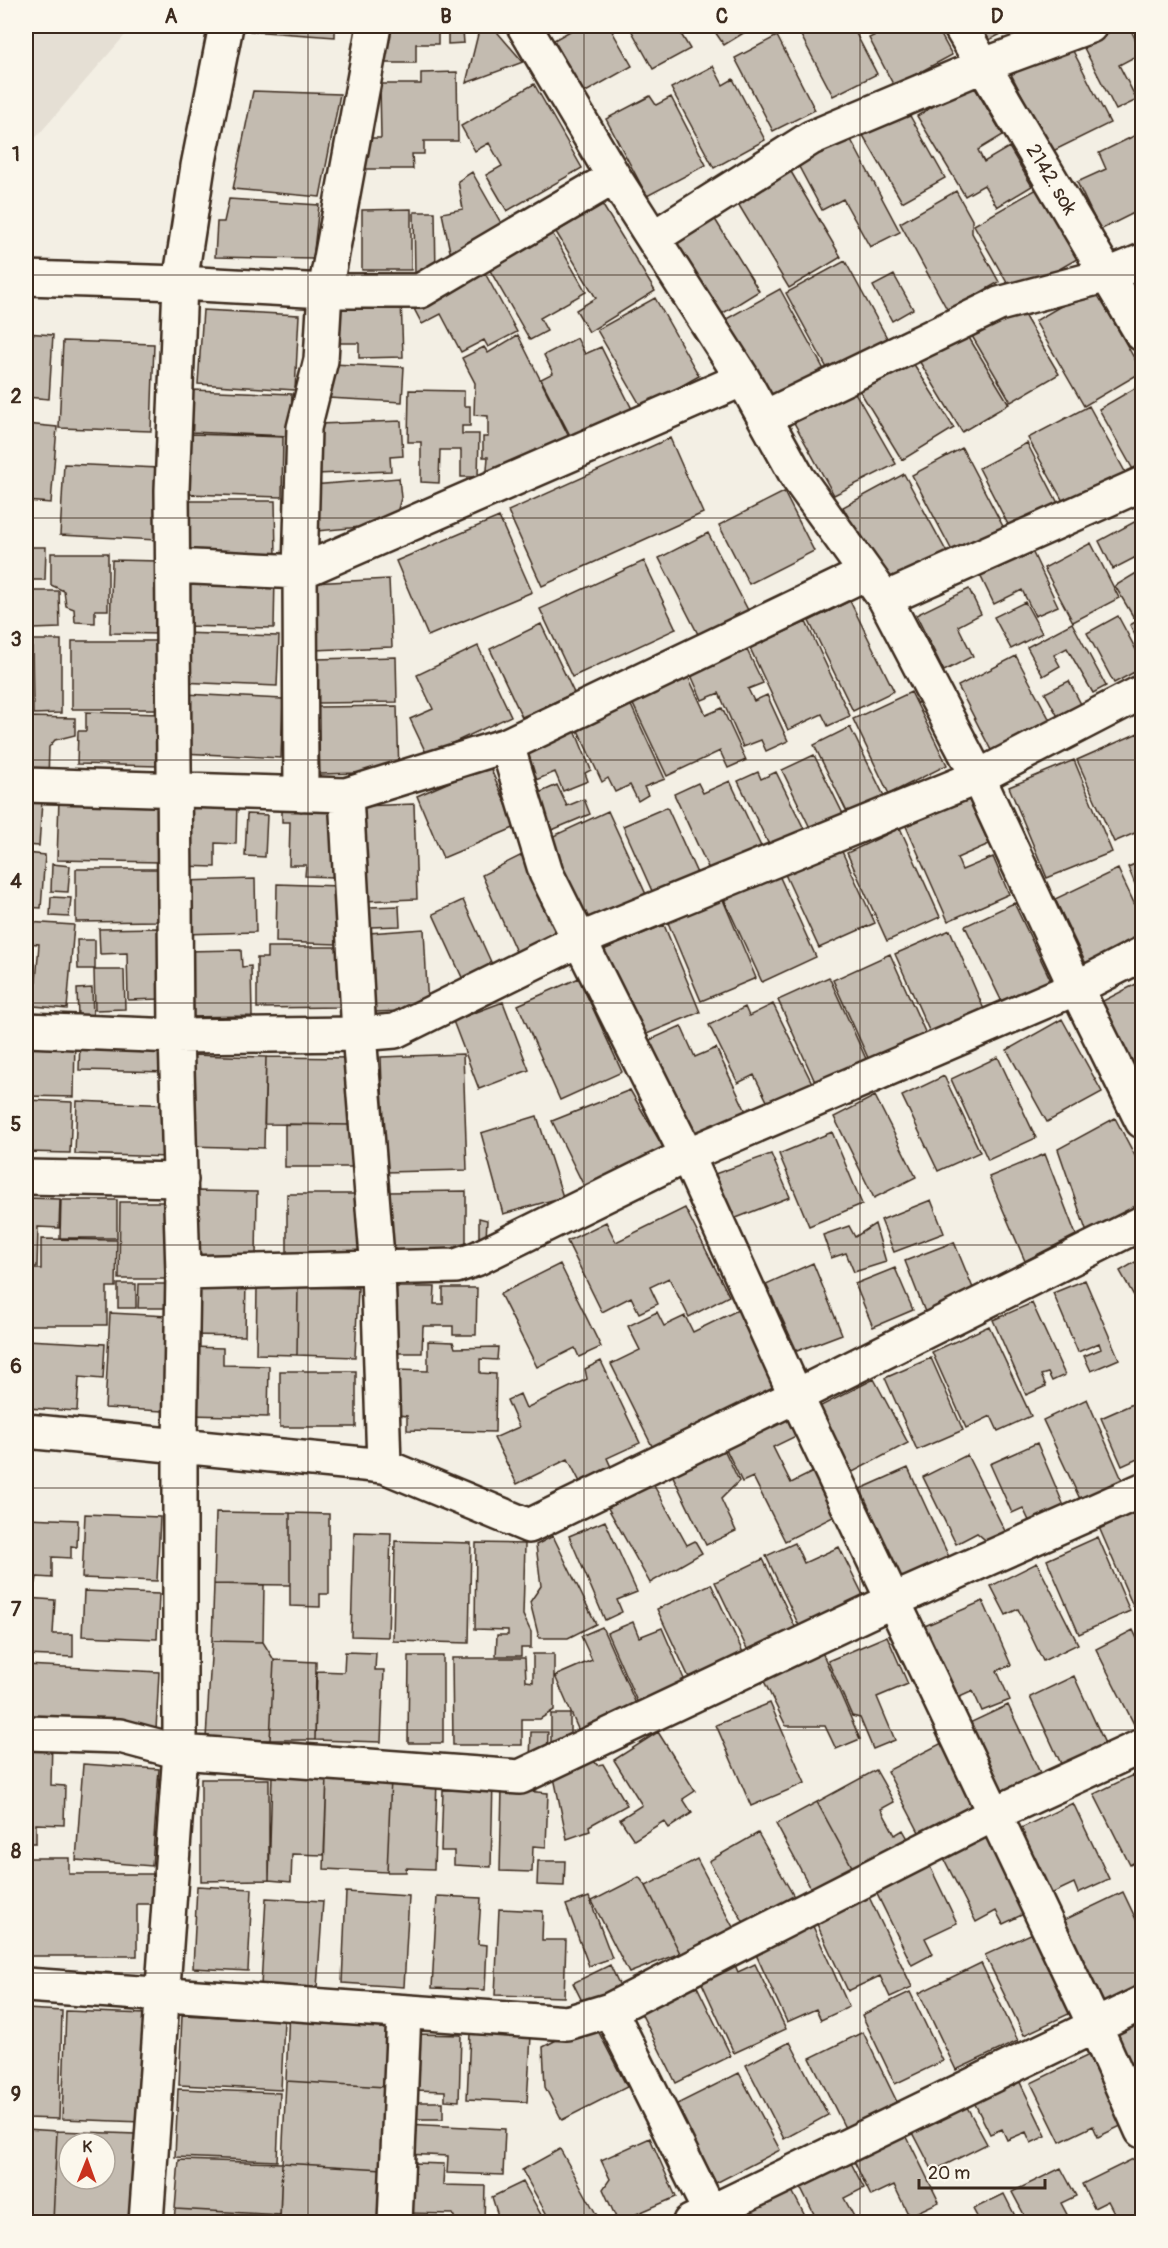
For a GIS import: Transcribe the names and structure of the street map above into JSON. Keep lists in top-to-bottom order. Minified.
{"streets":{"street":["2142. sok"]},"scale_bar":"20 m","north":"top","grid":{"columns":["A","B","C","D"],"rows":["1","2","3","4","5","6","7","8","9"]}}
